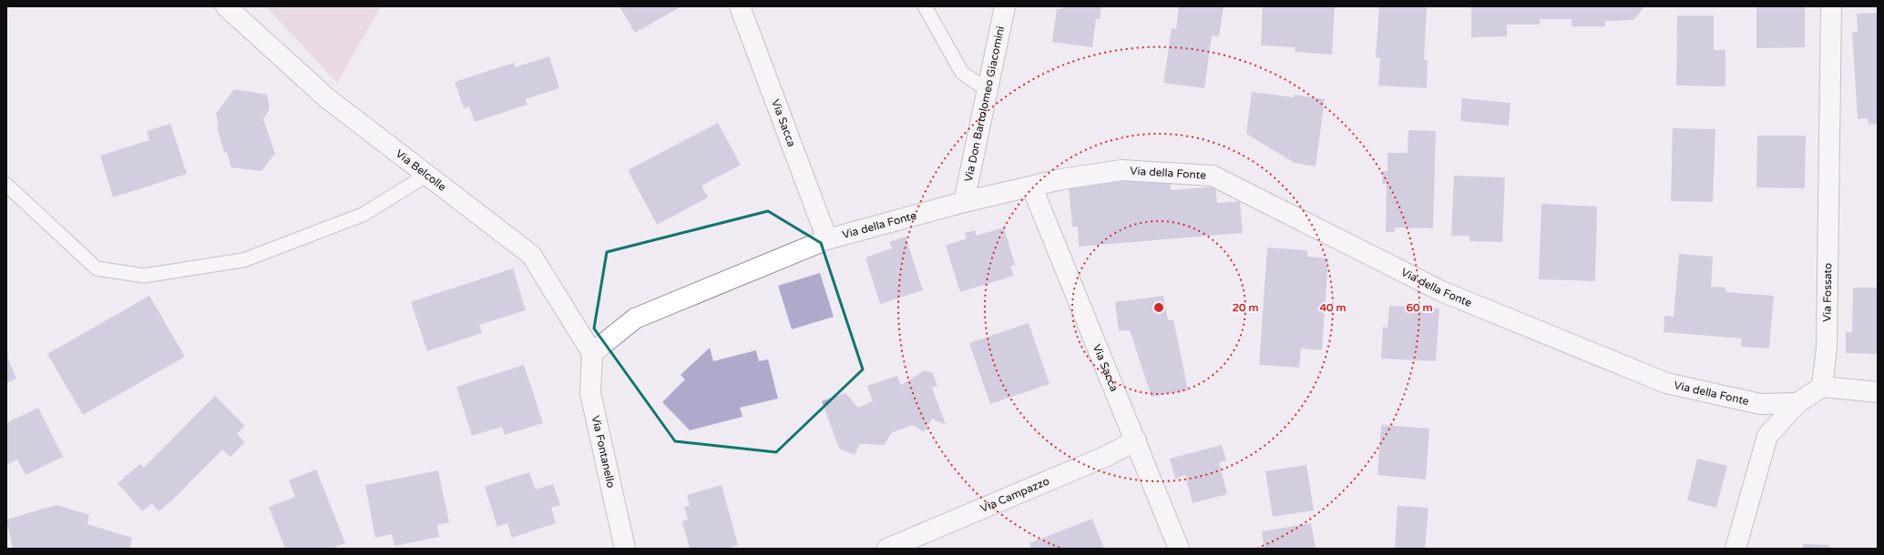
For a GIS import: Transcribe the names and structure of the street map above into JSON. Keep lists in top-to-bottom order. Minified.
{"streets":{"street":["Via Don Bartolomeo Giacomini","Via Sacca","Via Belcolle","Via della Fonte","Via Fossato","Via Fontanello","Via Campazzo"]},"crossings":[["Via Don Bartolomeo Giacomini","Via della Fonte"],["Via Sacca","Via della Fonte"],["Via Sacca","Via Campazzo"],["Via Belcolle","Via della Fonte"],["Via Belcolle","Via Fontanello"],["Via della Fonte","Via Fontanello"]],"rings":["20 m","40 m","60 m"]}
